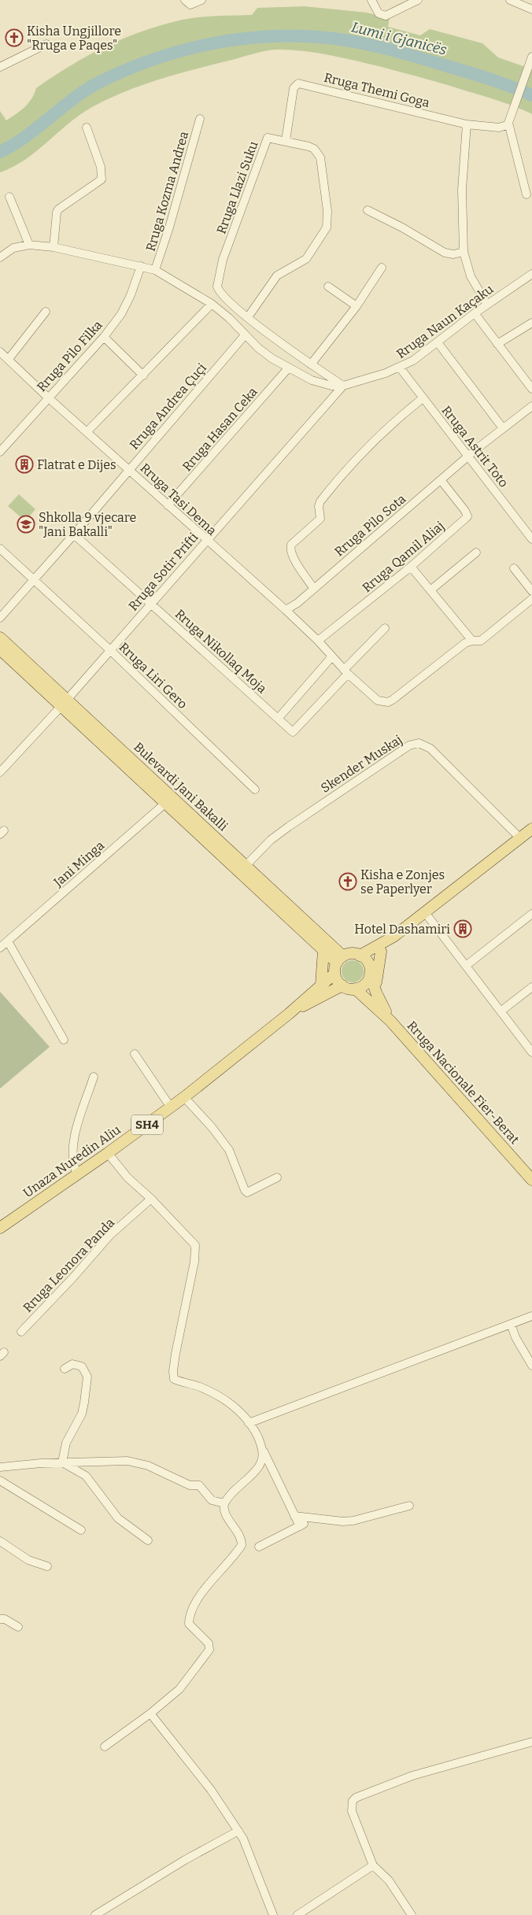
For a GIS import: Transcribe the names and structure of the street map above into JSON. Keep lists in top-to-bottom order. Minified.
{"streets":{"main road":["Bulevardi Jani Bakalli","Rruga Nacionale Fier-Berat","SH4","Unaza Nuredin Aliu"],"street":["Rruga Themi Goga","Rruga Llazi Suku","Rruga Kozma Andrea","Rruga Naun Kaçaku","Rruga Pilo Filka","Rruga Andrea Çuçi","Rruga Hasan Ceka","Rruga Astrit Toto","Rruga Tasi Dema","Rruga Pilo Sota","Rruga Qamil Aliaj","Rruga Sotir Prifti","Rruga Nikollaq Moja","Rruga Liri Gero","Skender Muskaj","Jani Minga","Rruga Leonora Panda"]},"crossings":[["Rruga Themi Goga","Rruga Llazi Suku"],["Rruga Llazi Suku","Rruga Naun Kaçaku"],["Rruga Llazi Suku","Rruga Sotir Prifti"],["Rruga Kozma Andrea","Rruga Naun Kaçaku"],["Rruga Naun Kaçaku","Rruga Pilo Filka"],["Rruga Naun Kaçaku","Rruga Andrea Çuçi"],["Rruga Naun Kaçaku","Rruga Hasan Ceka"],["Rruga Naun Kaçaku","Rruga Astrit Toto"],["Rruga Naun Kaçaku","Rruga Sotir Prifti"],["Rruga Pilo Filka","Rruga Tasi Dema"],["Rruga Andrea Çuçi","Rruga Tasi Dema"],["Rruga Andrea Çuçi","Rruga Nikollaq Moja"],["Rruga Andrea Çuçi","Rruga Liri Gero"],["Rruga Hasan Ceka","Rruga Tasi Dema"],["Rruga Astrit Toto","Rruga Pilo Sota"],["Rruga Tasi Dema","Rruga Pilo Sota"],["Rruga Tasi Dema","Rruga Qamil Aliaj"],["Rruga Tasi Dema","Rruga Sotir Prifti"],["Rruga Tasi Dema","Rruga Nikollaq Moja"],["Rruga Pilo Sota","Rruga Qamil Aliaj"],["Rruga Sotir Prifti","Rruga Nikollaq Moja"],["Rruga Sotir Prifti","Rruga Liri Gero"],["Rruga Sotir Prifti","Bulevardi Jani Bakalli"],["Skender Muskaj","Bulevardi Jani Bakalli"],["Bulevardi Jani Bakalli","Jani Minga"],["Bulevardi Jani Bakalli","Rruga Nacionale Fier-Berat"],["Bulevardi Jani Bakalli","Unaza Nuredin Aliu"],["Rruga Nacionale Fier-Berat","Unaza Nuredin Aliu"]],"water":["Lumi i Gjanicës"],"places":{"church":["Kisha Ungjillore \"Rruga e Paqes\"","Kisha e Zonjes se Paperlyer"],"building":["Flatrat e Dijes","Hotel Dashamiri"],"school or university":["Shkolla 9 vjecare \"Jani Bakalli\""]}}
